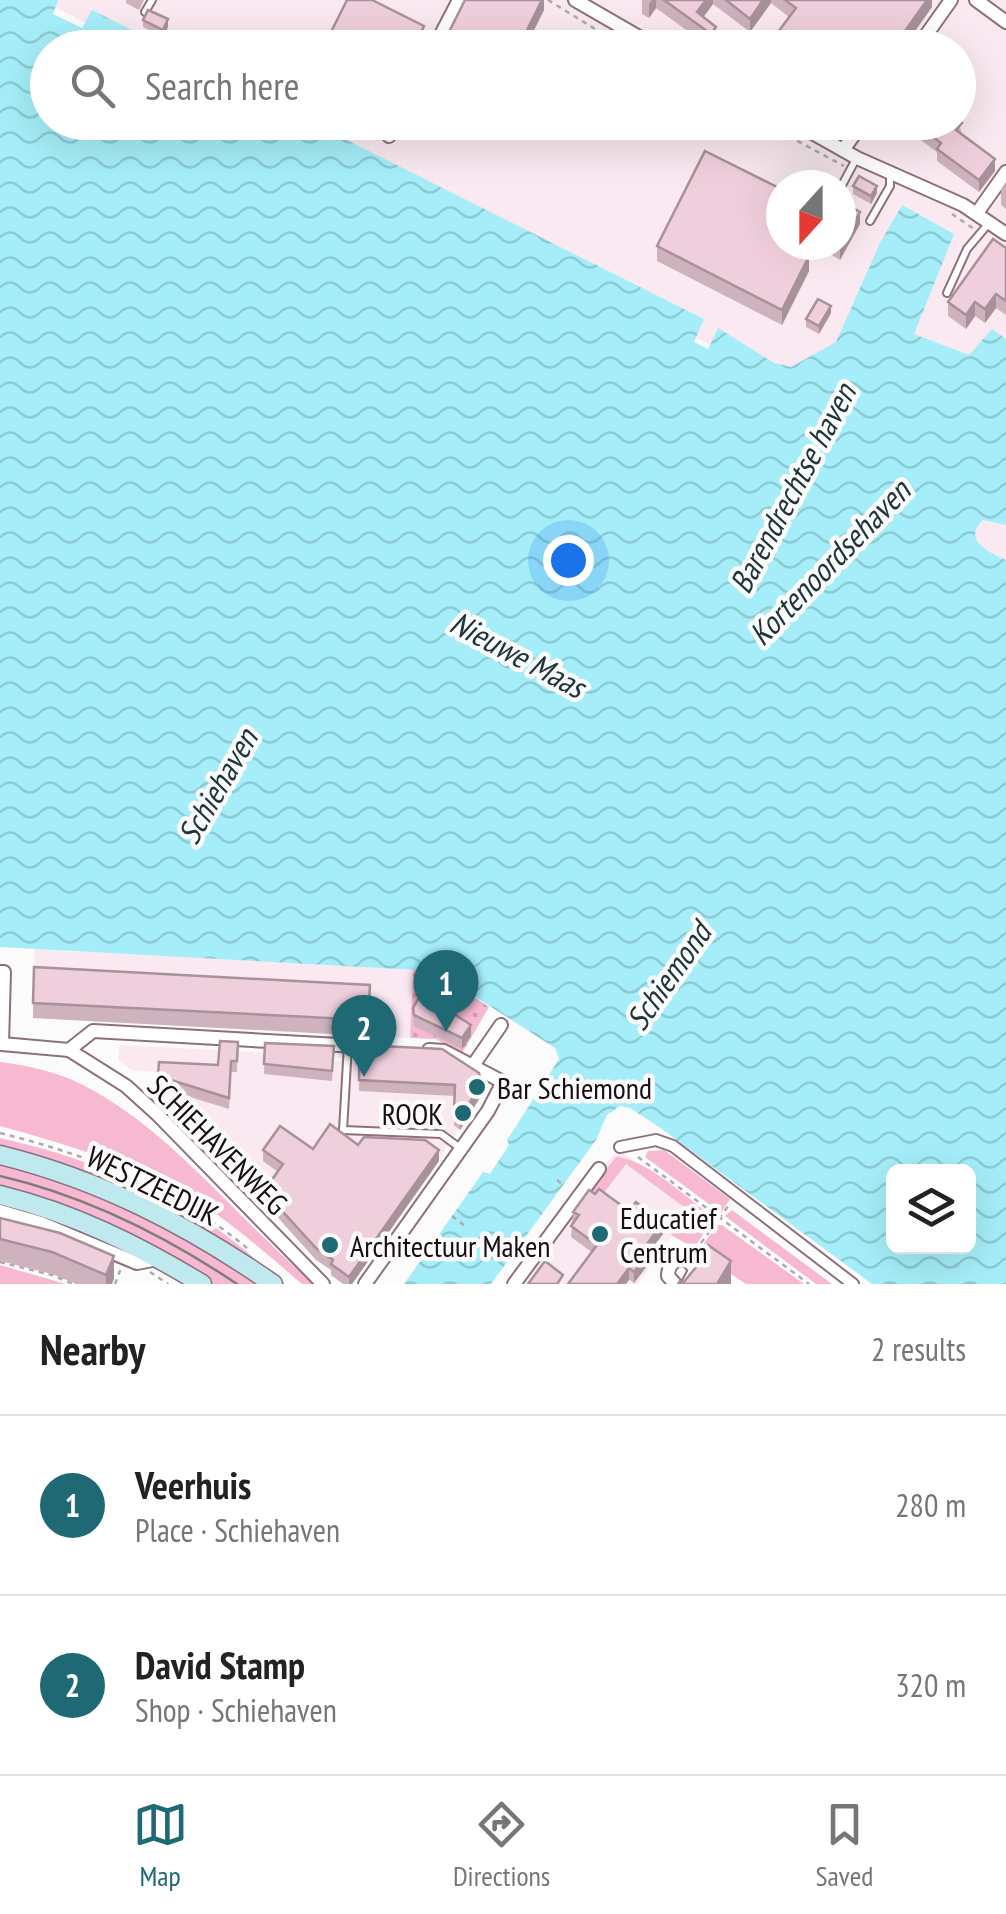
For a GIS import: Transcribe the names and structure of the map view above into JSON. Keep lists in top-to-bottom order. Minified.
{"streets":{"main road":["WESTZEEDIJK"],"street":["SCHIEHAVENWEG"]},"water":["Barendrechtse haven","Kortenoordsehaven","Nieuwe Maas","Schiehaven","Schiemond"],"places":["Bar Schiemond","ROOK","Educatief Centrum","Architectuur Maken"],"north":"bottom","page":{"search":"Search here","pins":["1","2"],"heading":["Nearby","2 results"],"list":[{"mark":"1","name":"Veerhuis","note":"Place · Schiehaven","value":"280 m"},{"mark":"2","name":"David Stamp","note":"Shop · Schiehaven","value":"320 m"}],"nav":["Map","Directions","Saved"]}}
